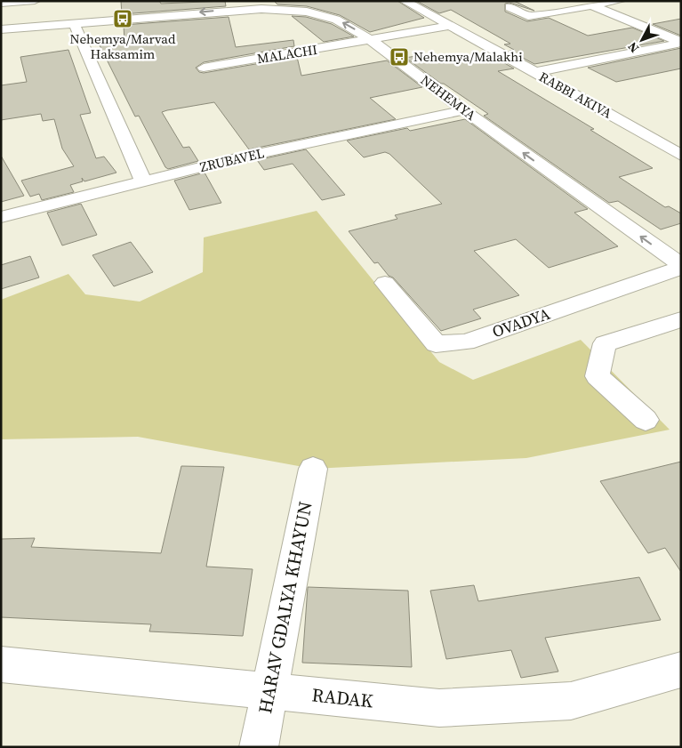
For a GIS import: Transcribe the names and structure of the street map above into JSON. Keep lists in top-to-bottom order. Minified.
{"streets":{"street":["MALACHI","RABBI AKIVA","NEHEMYA","ZRUBAVEL","OVADYA","HARAV GDALYA KHAYUN","RADAK"]},"crossings":[["MALACHI","RABBI AKIVA"],["MALACHI","NEHEMYA"],["NEHEMYA","ZRUBAVEL"],["NEHEMYA","OVADYA"],["HARAV GDALYA KHAYUN","RADAK"]],"one_way":["NEHEMYA"],"places":{"bus stop":["Nehemya/Marvad Haksamim","Nehemya/Malakhi"]},"north":"bottom left"}
